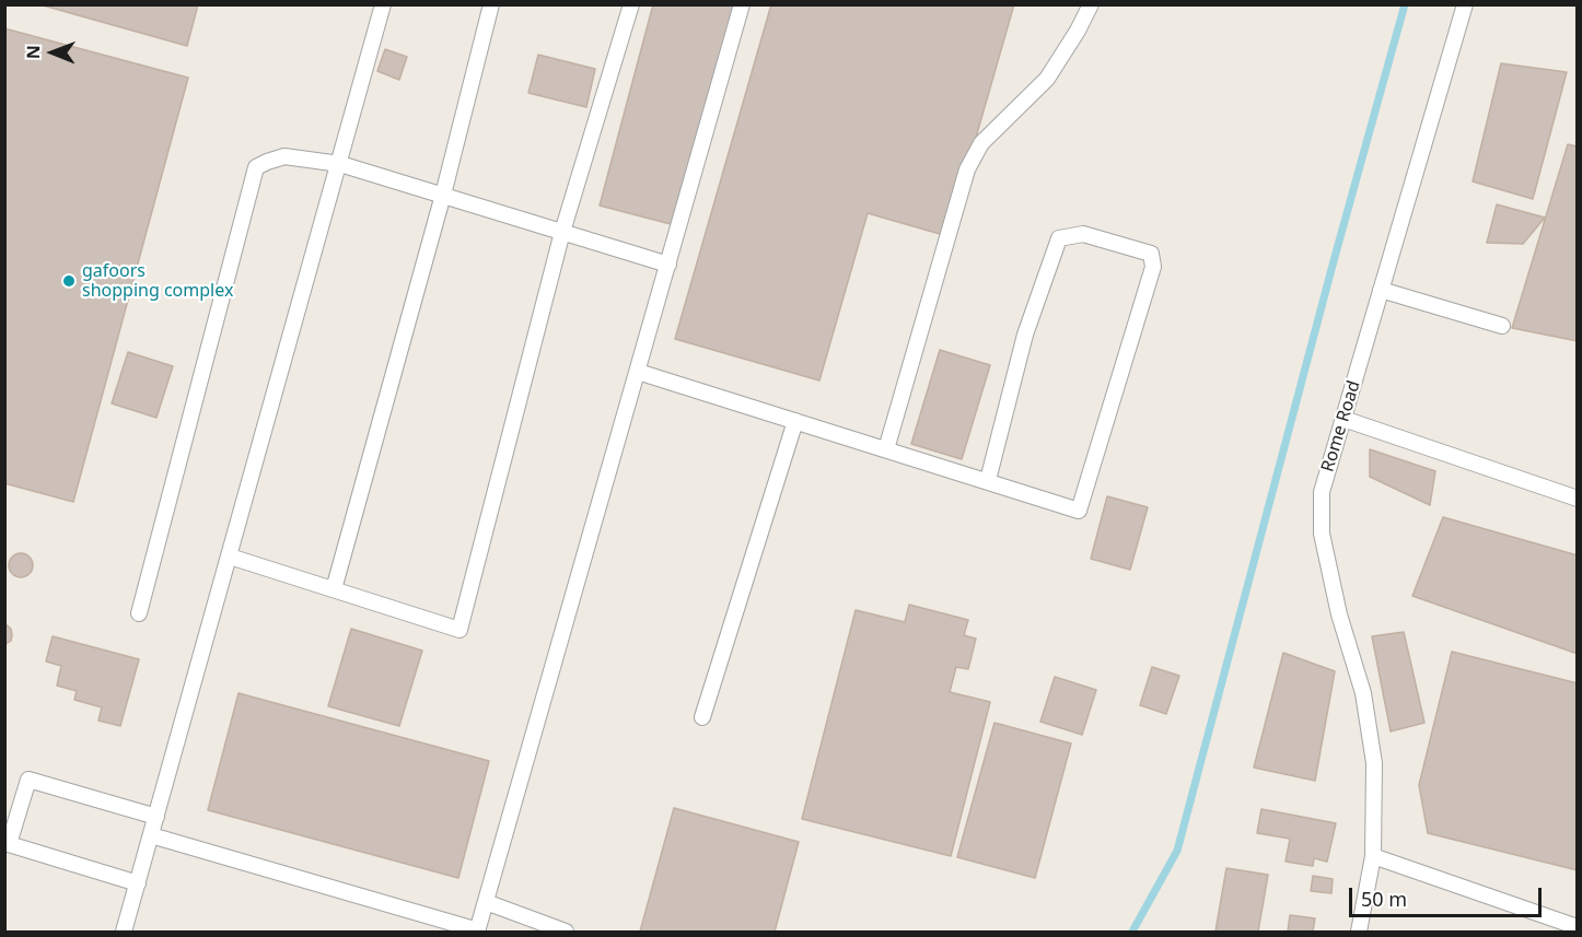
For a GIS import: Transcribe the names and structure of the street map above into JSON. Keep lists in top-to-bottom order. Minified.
{"streets":{"lane":["Rome Road"]},"places":["gafoors shopping complex"],"scale_bar":"50 m","north":"left"}
